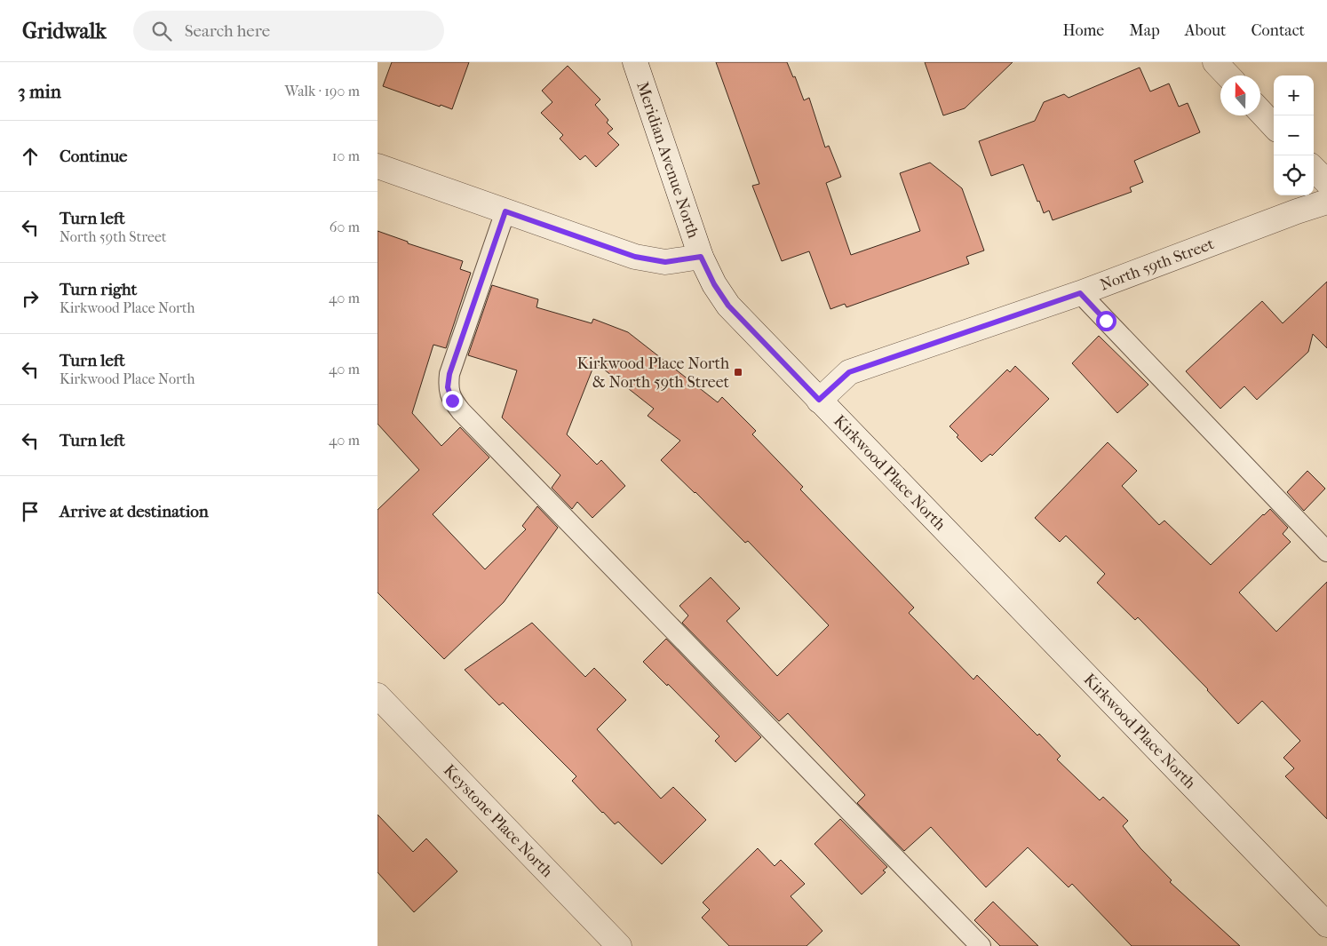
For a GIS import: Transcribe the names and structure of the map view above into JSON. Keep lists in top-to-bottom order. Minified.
{"streets":{"street":["Meridian Avenue North","North 59th Street","Kirkwood Place North","Keystone Place North"]},"crossings":[["Meridian Avenue North","Kirkwood Place North"],["North 59th Street","Kirkwood Place North"]],"places":{"transit":["Kirkwood Place North & North 59th Street"]},"north":"top","page":{"header":"Gridwalk","search":"Search here","nav":["Home","Map","About","Contact"],"heading":["3 min","Walk · 190 m"],"map_buttons":["+","−"],"list":[["Continue","10 m"],["Turn left","North 59th Street","60 m"],["Turn right","Kirkwood Place North","40 m"],["Turn left","Kirkwood Place North","40 m"],["Turn left","40 m"],"Arrive at destination"]}}
